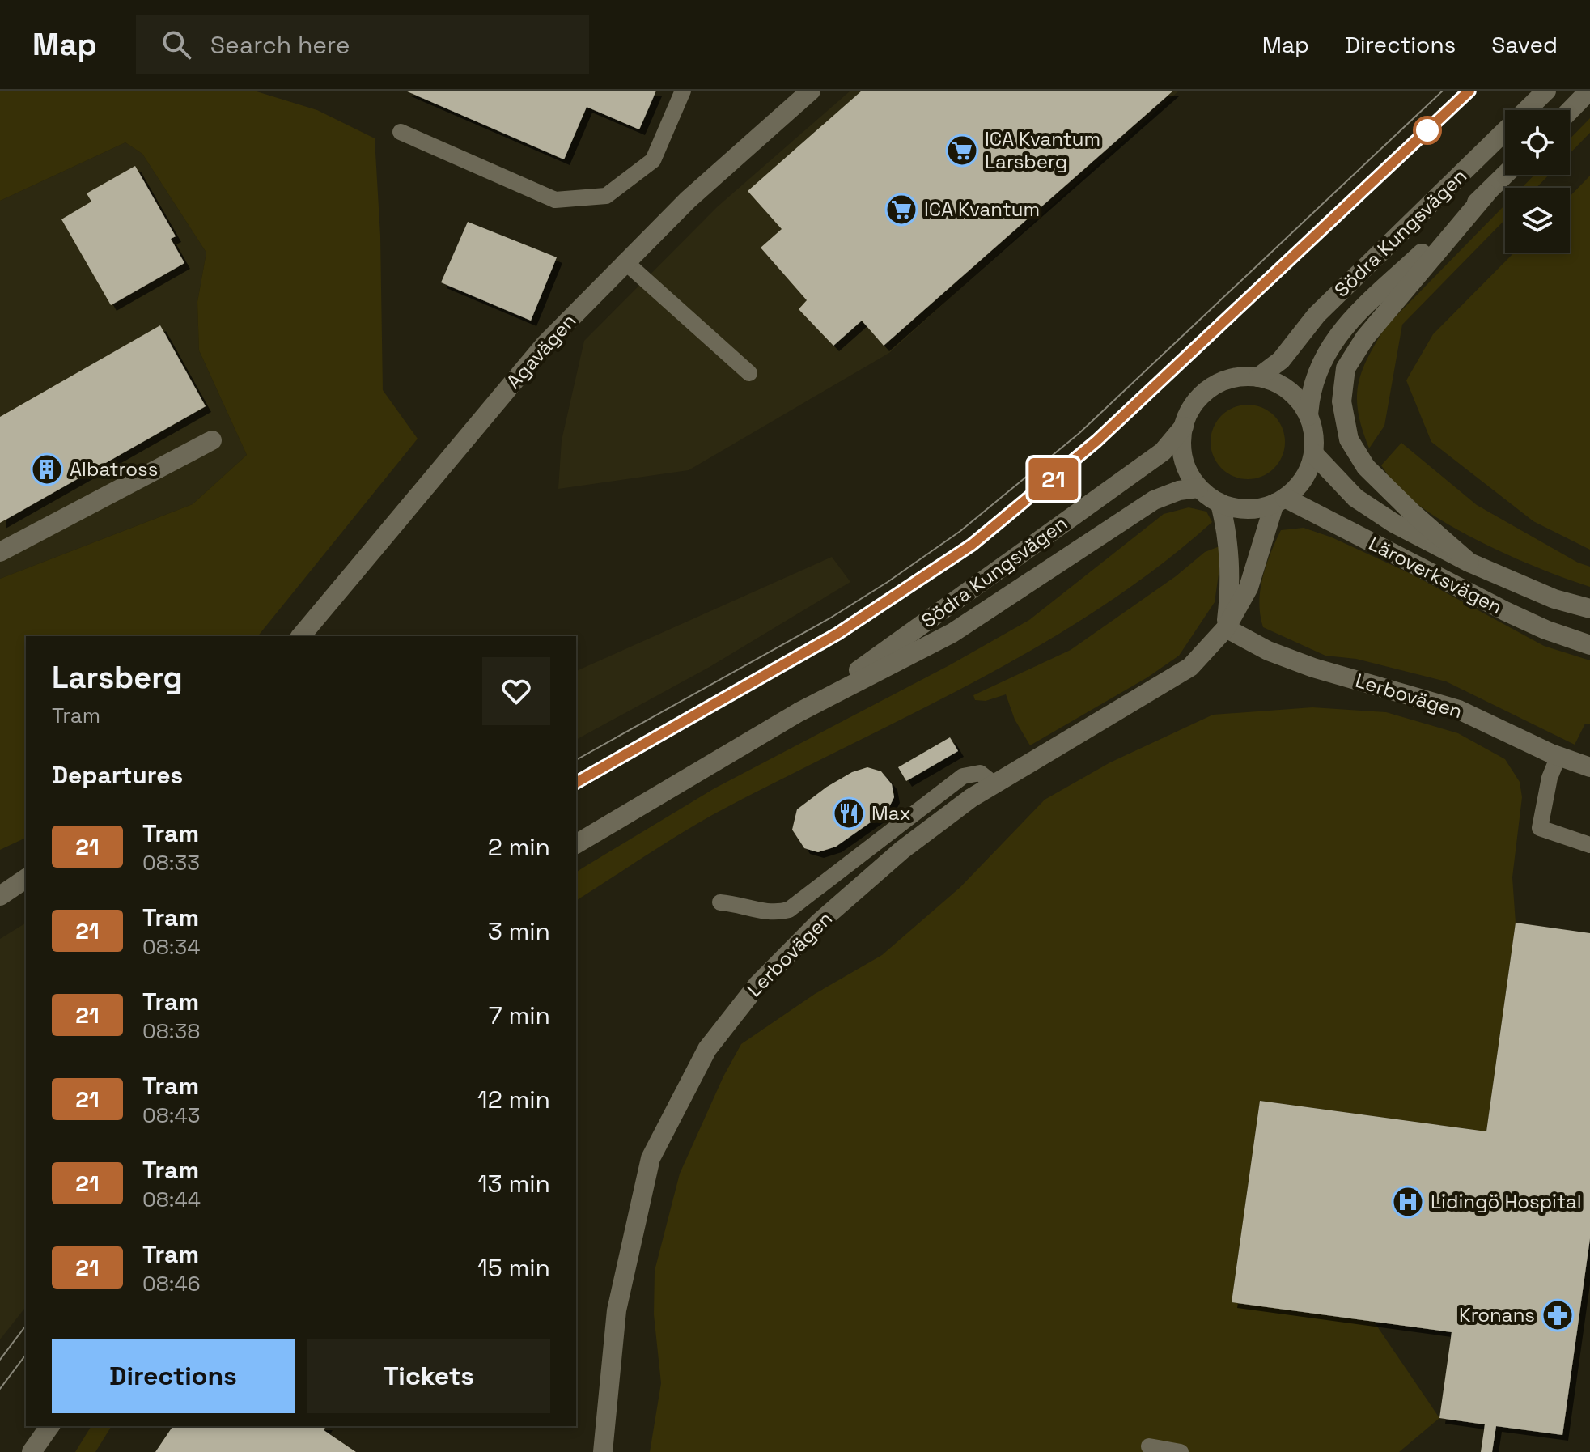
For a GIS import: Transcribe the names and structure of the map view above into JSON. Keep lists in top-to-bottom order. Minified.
{"streets":{"street":["Södra Kungsvägen","Agavägen","Läroverksvägen","Lerbovägen"]},"crossings":[["Södra Kungsvägen","Läroverksvägen"],["Södra Kungsvägen","Lerbovägen"],["Läroverksvägen","Lerbovägen"]],"places":{"supermarket":["ICA Kvantum Larsberg","ICA Kvantum"],"building":["Albatross"],"restaurant":["Max"],"hospital":["Lidingö Hospital"],"pharmacy":["Kronans"]},"lines":["tram line 21"],"page":{"header":"Map","search":"Search here","nav":["Map","Directions","Saved"],"on_map":"21","heading":[["Larsberg","Tram"],"Departures"],"list":[{"mark":"21","name":"Tram","note":"08:33","value":"2 min"},{"mark":"21","name":"Tram","note":"08:34","value":"3 min"},{"mark":"21","name":"Tram","note":"08:38","value":"7 min"},{"mark":"21","name":"Tram","note":"08:43","value":"12 min"},{"mark":"21","name":"Tram","note":"08:44","value":"13 min"},{"mark":"21","name":"Tram","note":"08:46","value":"15 min"}],"buttons":["Directions","Tickets"]}}
